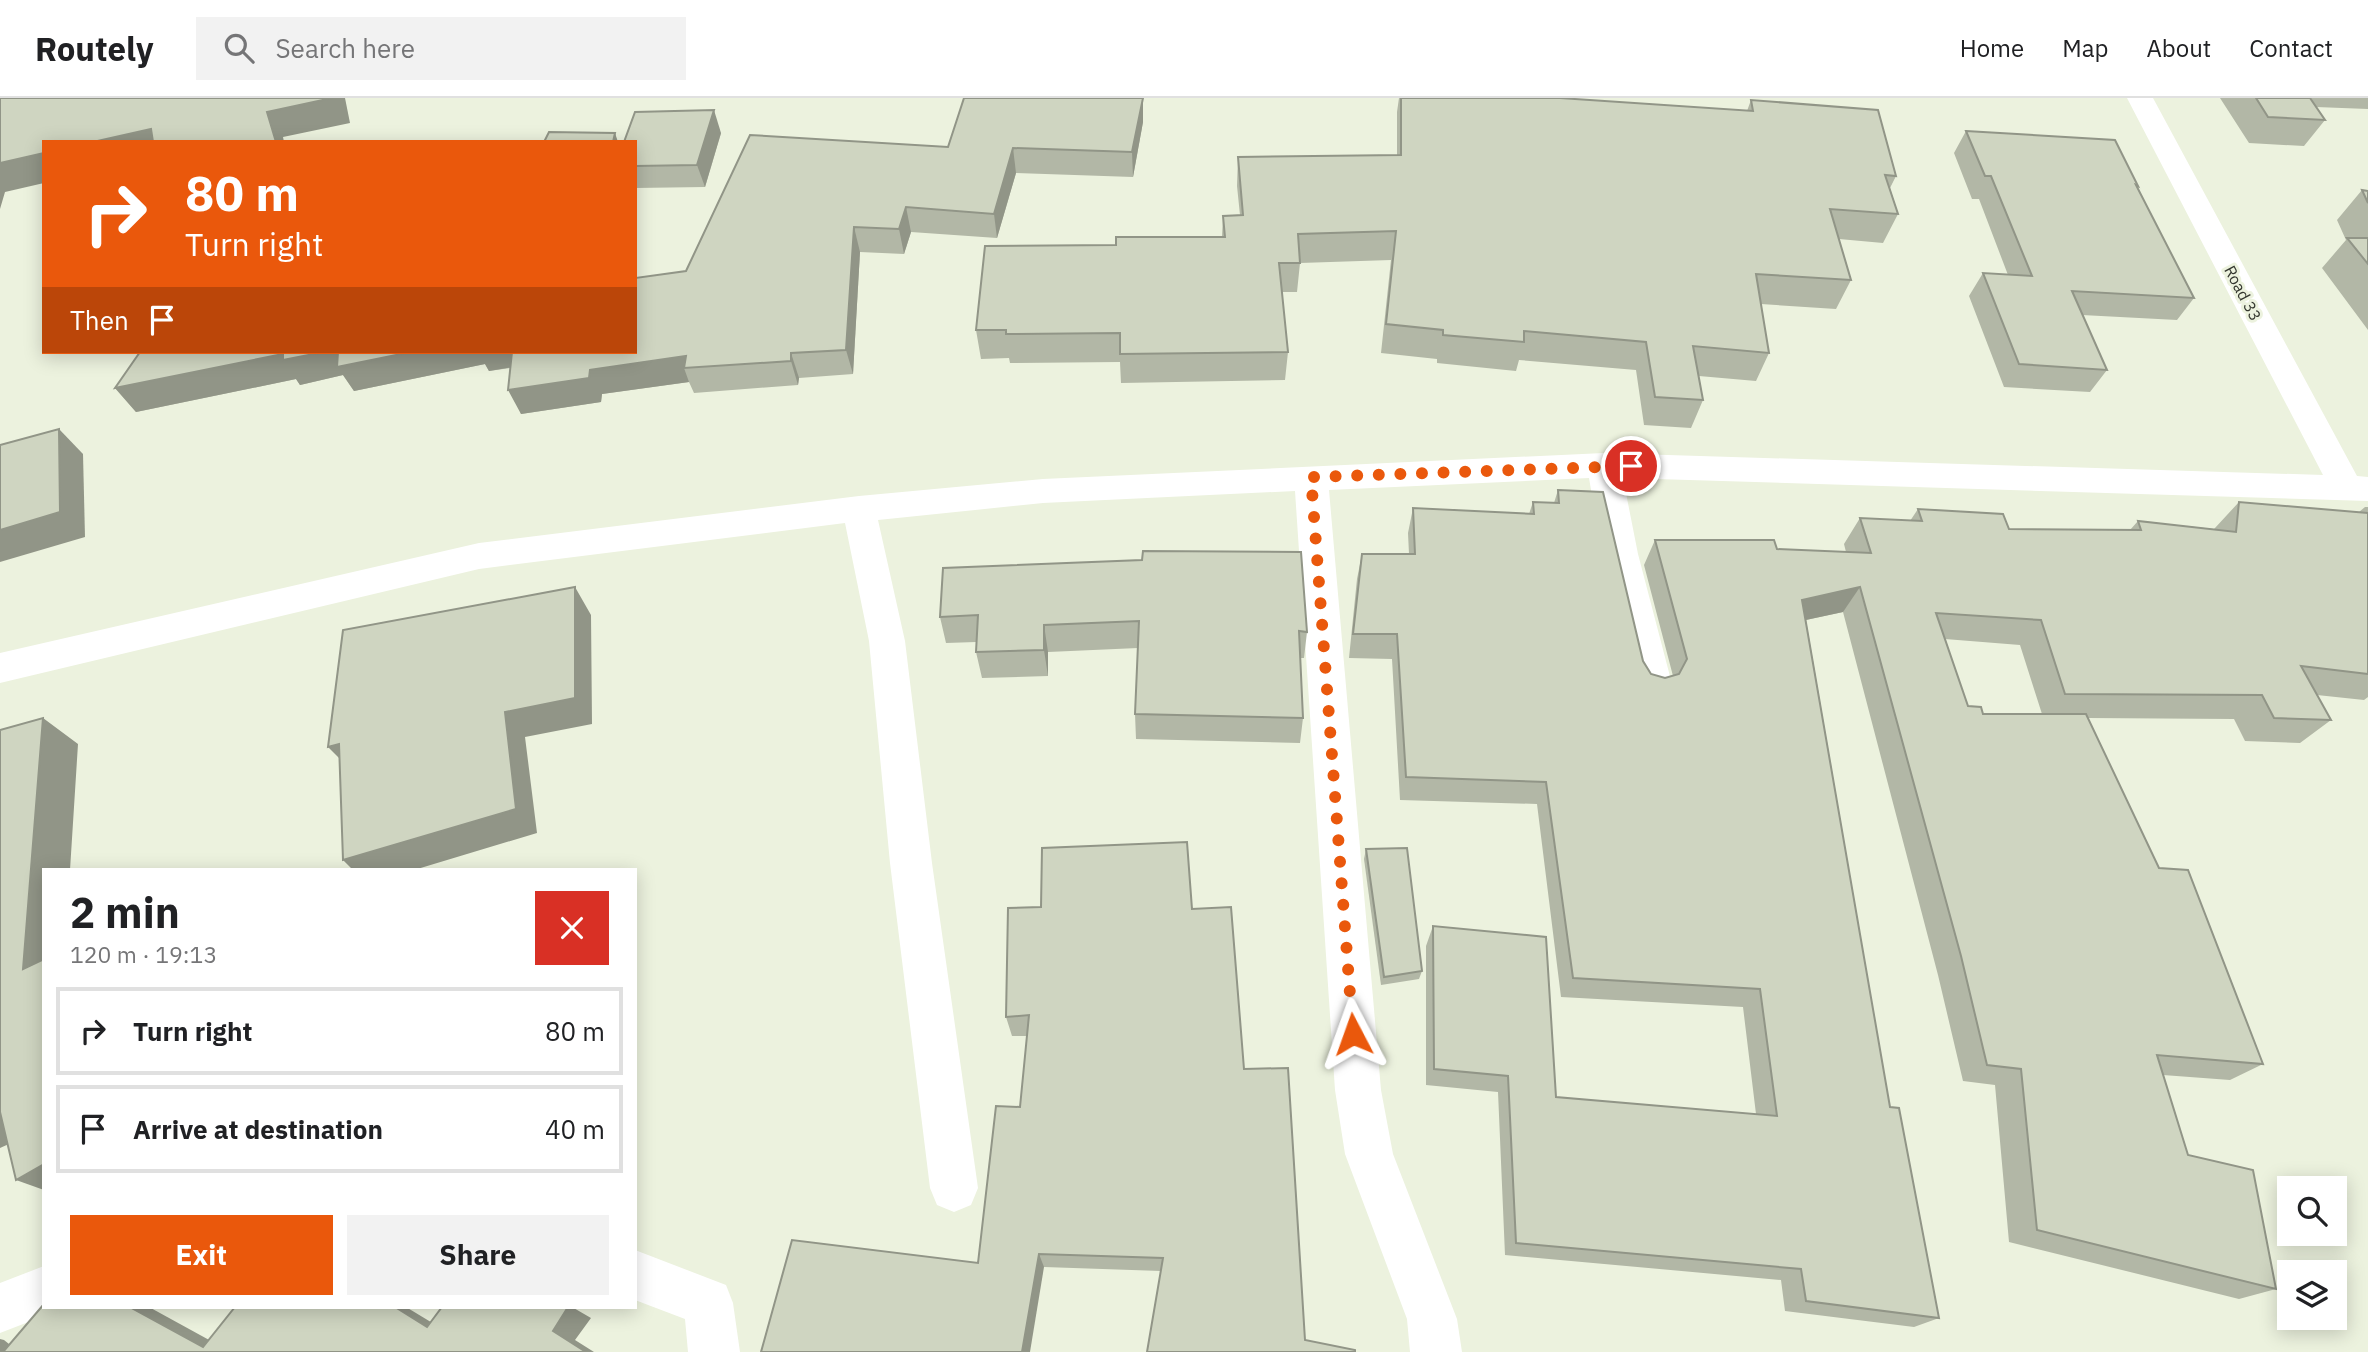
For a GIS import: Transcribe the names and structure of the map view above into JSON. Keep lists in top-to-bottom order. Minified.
{"streets":{"street":["Road 33"]},"page":{"header":"Routely","search":"Search here","nav":["Home","Map","About","Contact"],"turn":["80 m","Turn right"],"then":"Then","heading":["2 min","120 m · 19:13"],"list":[{"name":"Turn right","value":"80 m"},{"name":"Arrive at destination","value":"40 m"}],"buttons":["Exit","Share"]}}
